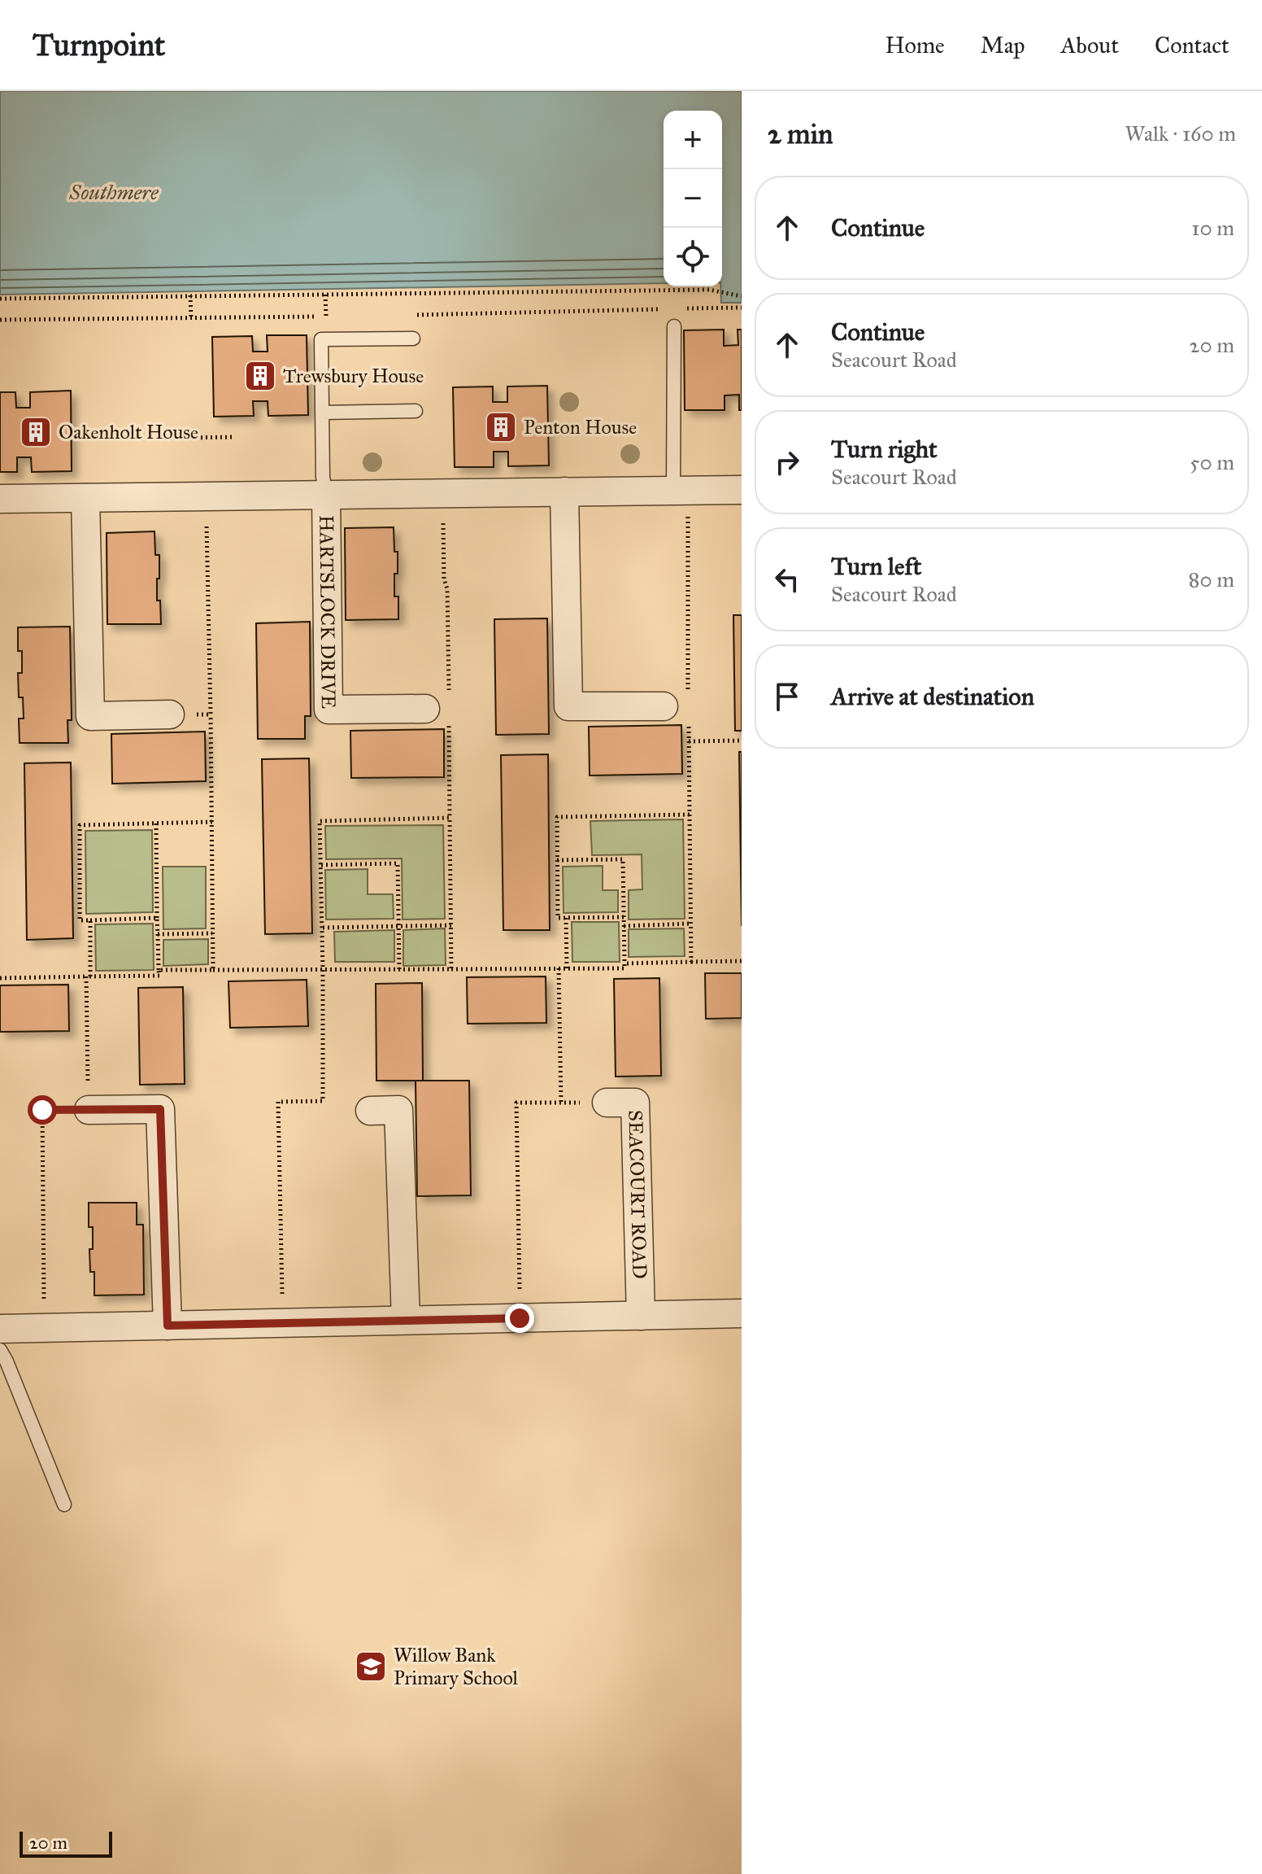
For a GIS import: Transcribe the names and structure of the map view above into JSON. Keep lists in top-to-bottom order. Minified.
{"streets":{"street":["HARTSLOCK DRIVE","SEACOURT ROAD"]},"water":["Southmere"],"places":{"building":["Trewsbury House","Penton House","Oakenholt House"],"school or university":["Willow Bank Primary School"]},"scale_bar":"20 m","page":{"header":"Turnpoint","nav":["Home","Map","About","Contact"],"heading":["2 min","Walk · 160 m"],"map_buttons":["+","−"],"list":[["Continue","10 m"],["Continue","Seacourt Road","20 m"],["Turn right","Seacourt Road","50 m"],["Turn left","Seacourt Road","80 m"],"Arrive at destination"],"scale":"20 m"}}
